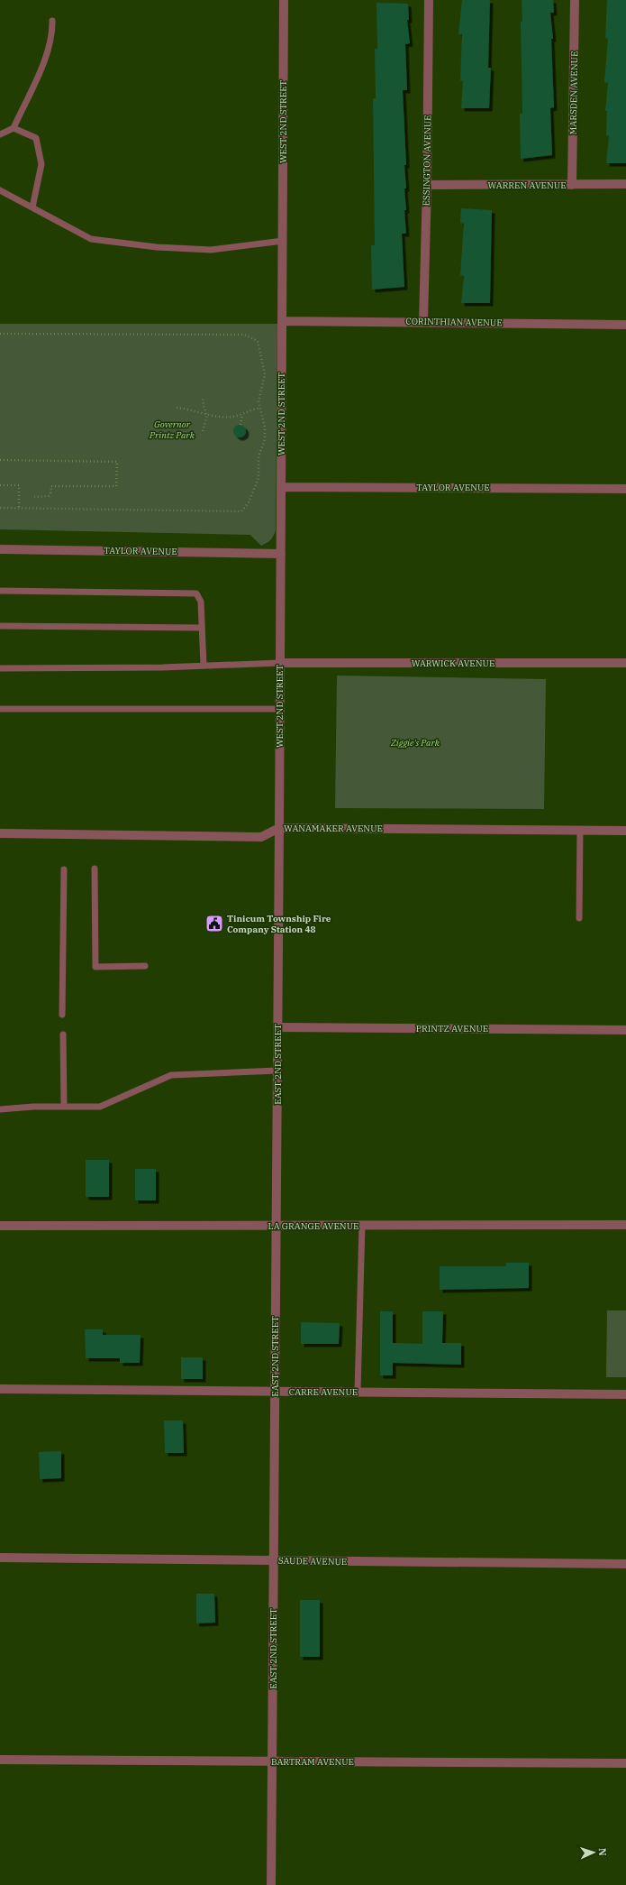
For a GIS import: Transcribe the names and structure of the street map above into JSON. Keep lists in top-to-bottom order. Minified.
{"streets":{"street":["MARSDEN AVENUE","WEST 2ND STREET","ESSINGTON AVENUE","WARREN AVENUE","CORINTHIAN AVENUE","TAYLOR AVENUE","WARWICK AVENUE","WANAMAKER AVENUE","PRINTZ AVENUE","EAST 2ND STREET","LA GRANGE AVENUE","CARRE AVENUE","SAUDE AVENUE","BARTRAM AVENUE"]},"crossings":[["MARSDEN AVENUE","WARREN AVENUE"],["WEST 2ND STREET","CORINTHIAN AVENUE"],["WEST 2ND STREET","TAYLOR AVENUE"],["WEST 2ND STREET","WARWICK AVENUE"],["WEST 2ND STREET","WANAMAKER AVENUE"],["WEST 2ND STREET","EAST 2ND STREET"],["ESSINGTON AVENUE","WARREN AVENUE"],["ESSINGTON AVENUE","CORINTHIAN AVENUE"],["WANAMAKER AVENUE","EAST 2ND STREET"],["PRINTZ AVENUE","EAST 2ND STREET"],["EAST 2ND STREET","LA GRANGE AVENUE"],["EAST 2ND STREET","CARRE AVENUE"],["EAST 2ND STREET","SAUDE AVENUE"],["EAST 2ND STREET","BARTRAM AVENUE"]],"parks":["Governor Printz Park","Ziggie's Park"],"places":{"public building":["Tinicum Township Fire Company Station 48"]},"north":"right"}
